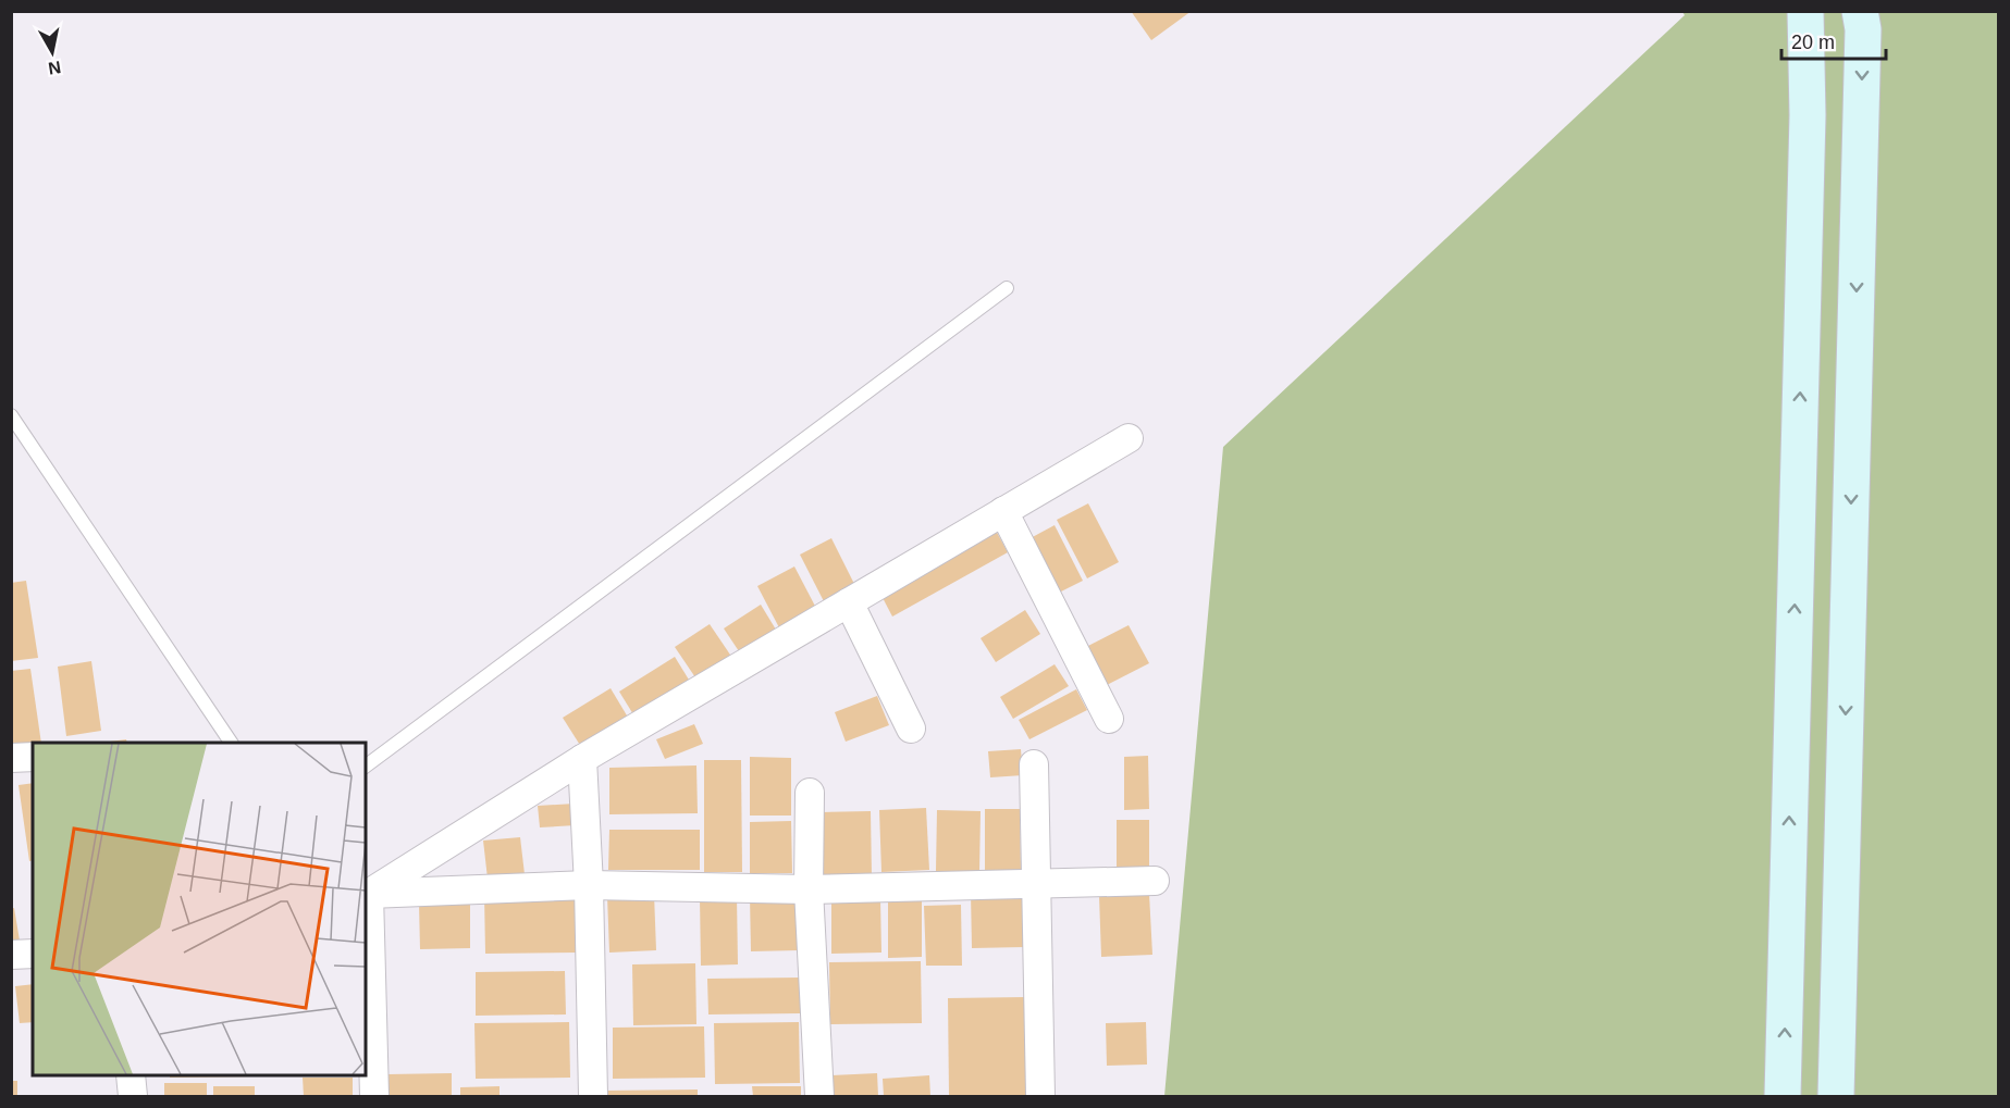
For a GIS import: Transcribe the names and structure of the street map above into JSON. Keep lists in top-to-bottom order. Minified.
{"scale_bar":"20 m","north":"bottom"}
